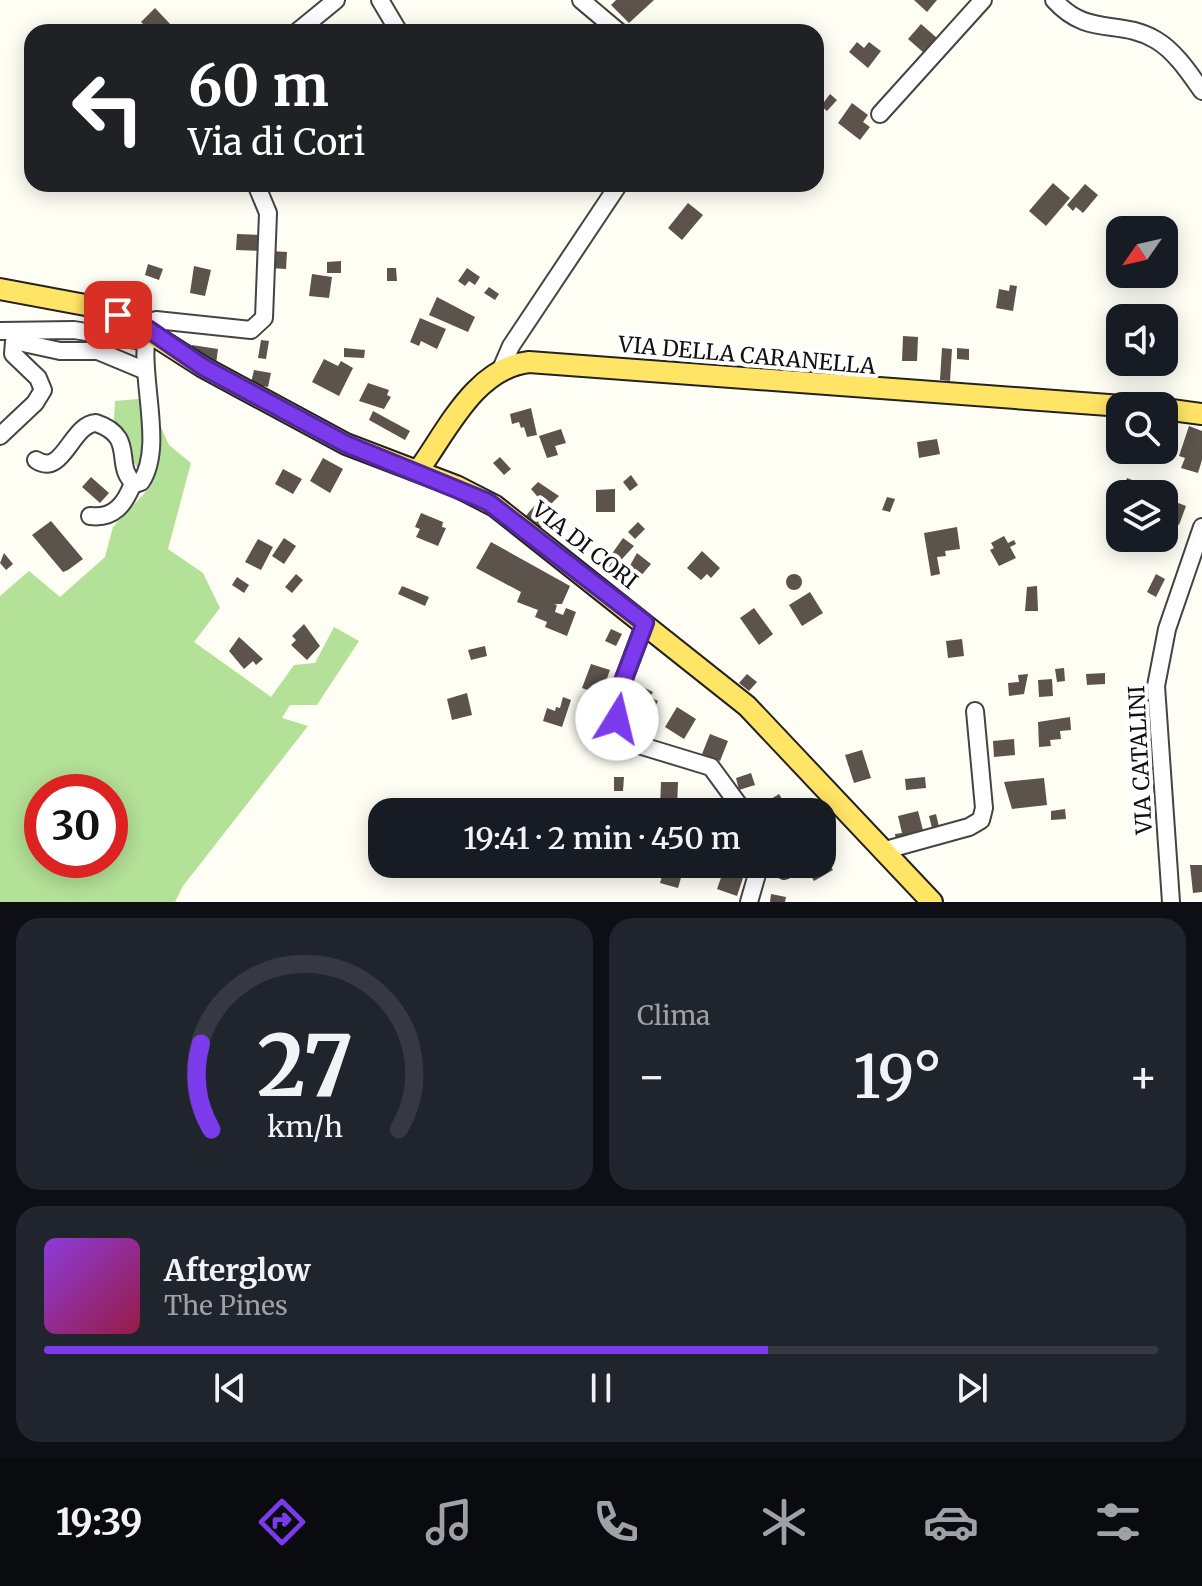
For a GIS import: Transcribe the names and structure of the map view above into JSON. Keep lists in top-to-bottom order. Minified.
{"streets":{"main road":["VIA DELLA CARANELLA","VIA DI CORI"],"street":["VIA CATALINI"]},"north":"bottom left","page":{"turn":["60 m","Via di Cori"],"limit":"30","trip":"19:41 · 2 min · 450 m","tile":"Clima","heat":["−","19°","+"],"song":["Afterglow","The Pines"],"tabs":"19:39","gauge":["27","km/h"]}}
